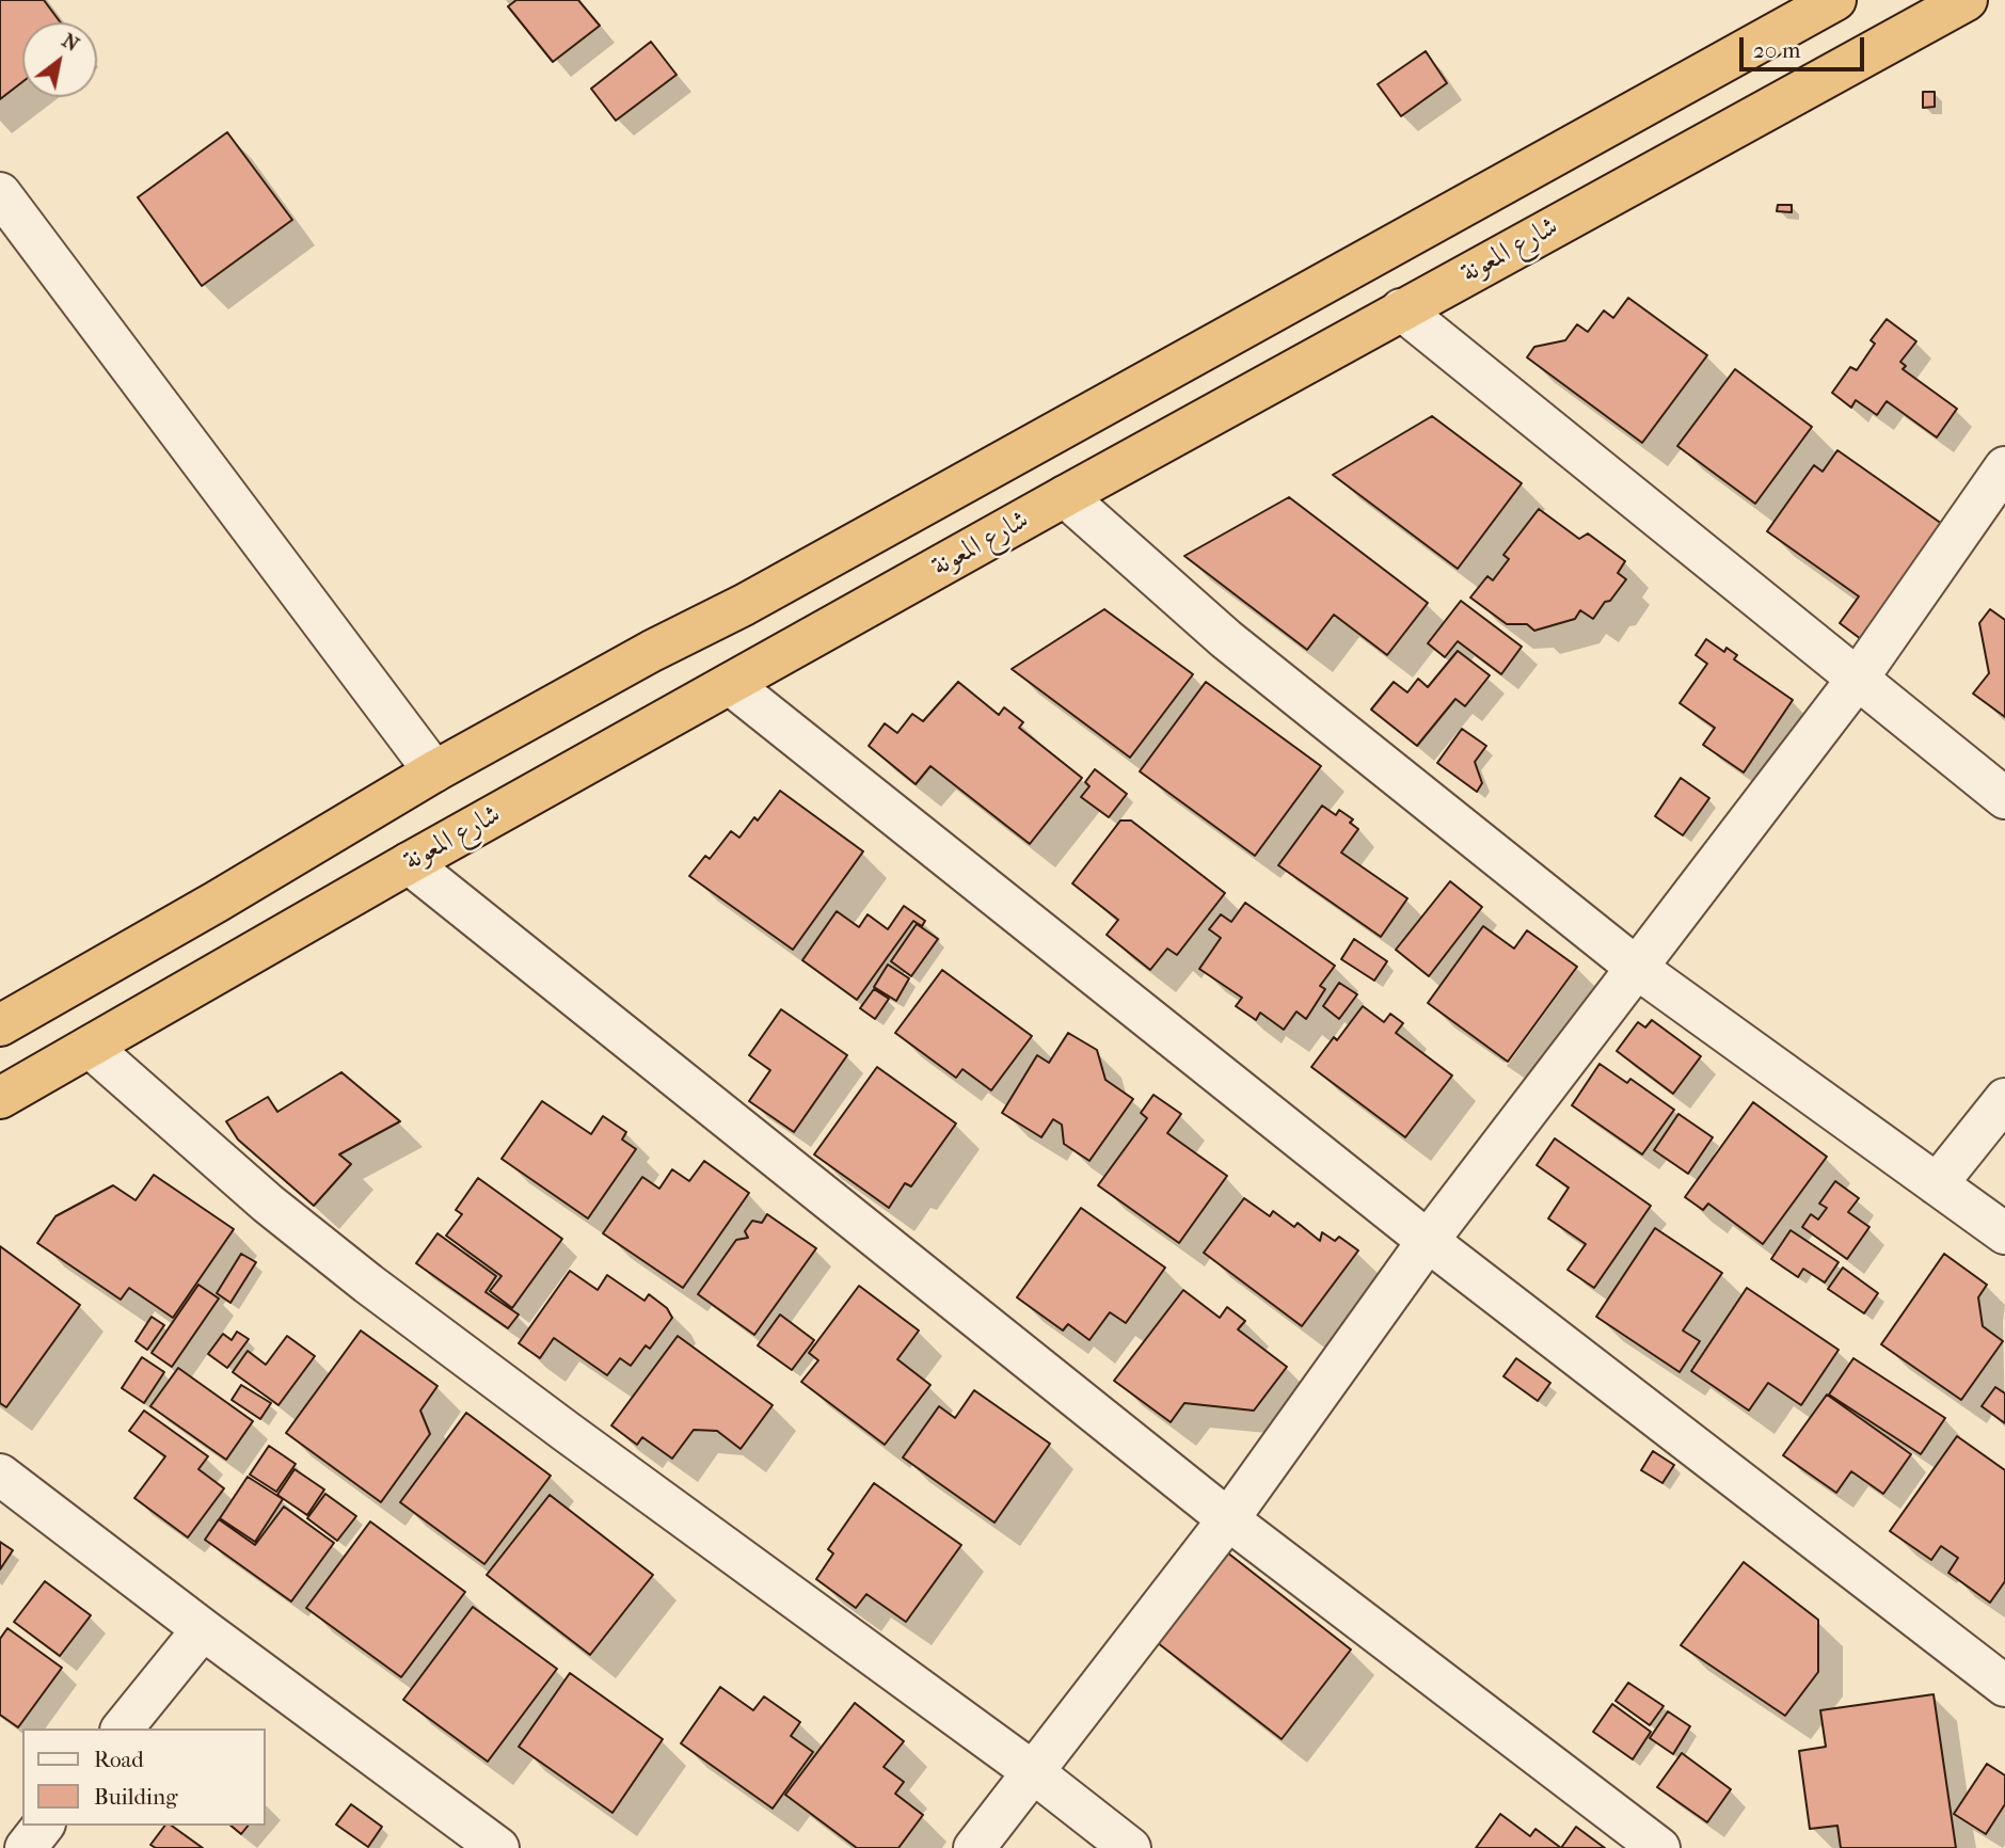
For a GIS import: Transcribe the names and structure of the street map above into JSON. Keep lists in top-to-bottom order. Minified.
{"streets":{"highway":["شارع المعونة"]},"legend":["Road","Building"],"scale_bar":"20 m","north":"top right"}
